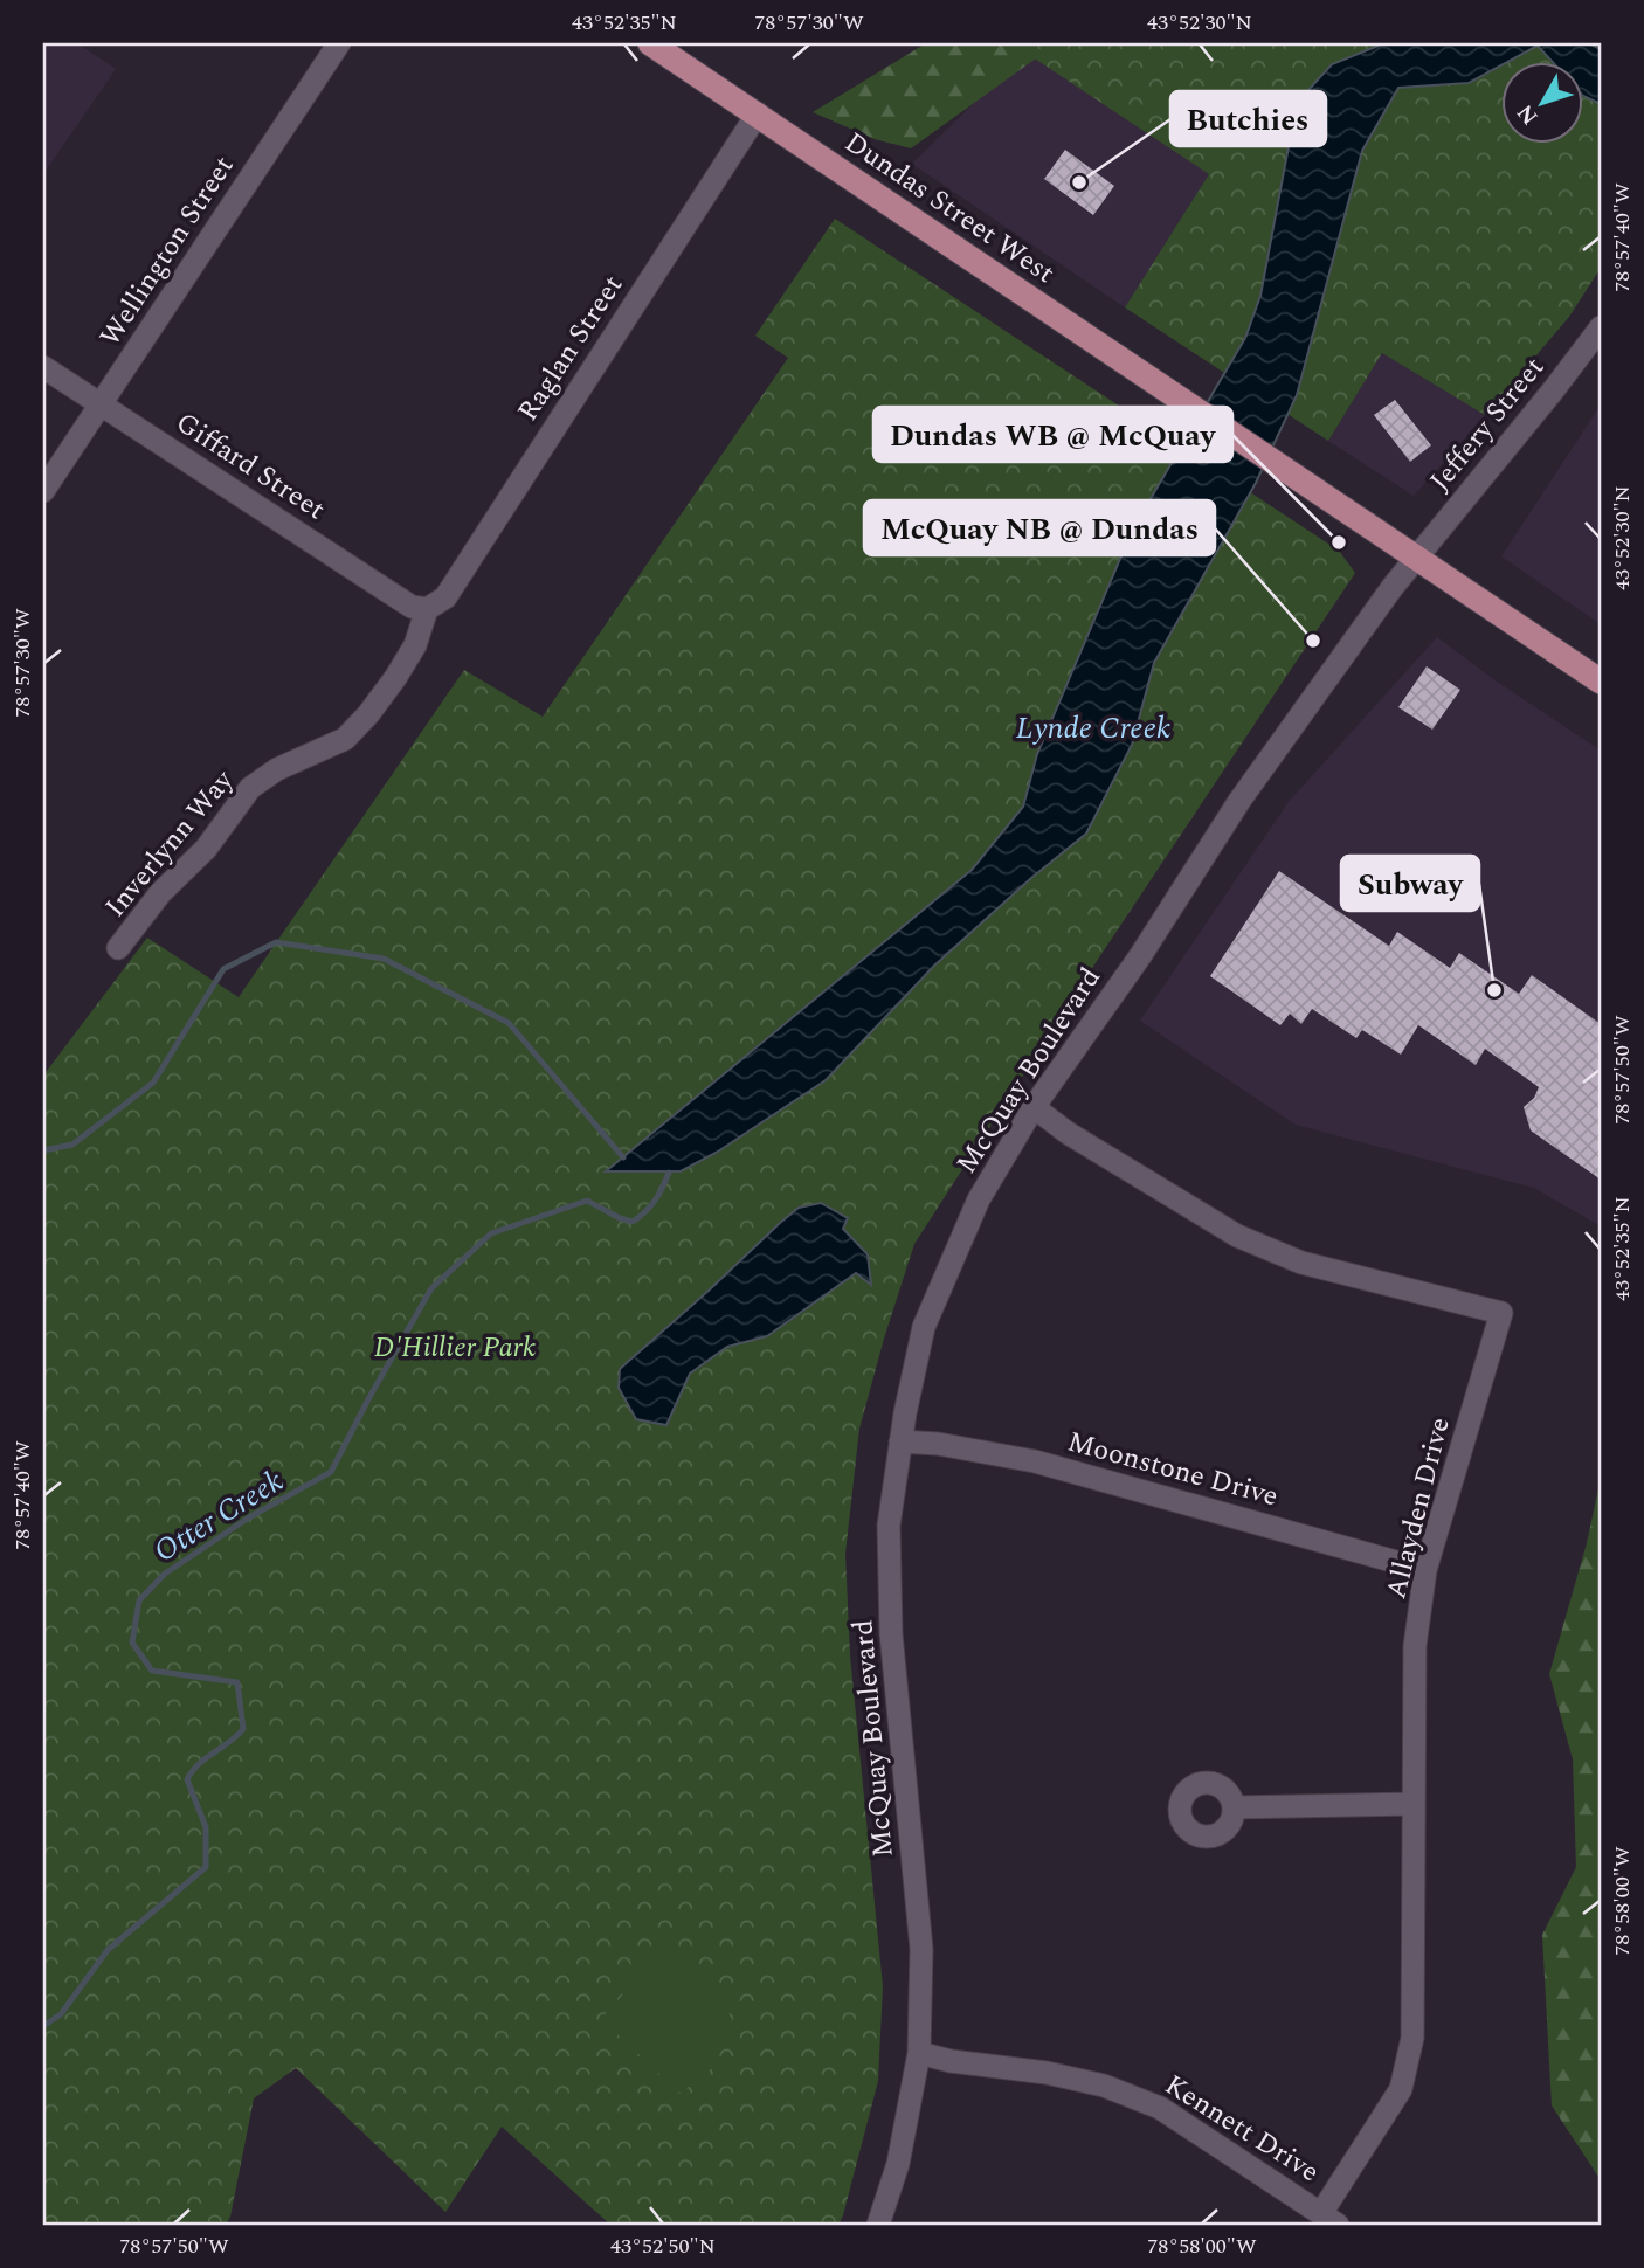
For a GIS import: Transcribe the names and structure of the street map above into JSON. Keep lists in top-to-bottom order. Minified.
{"streets":{"main road":["Dundas Street West"],"street":["Wellington Street","Raglan Street","Jeffery Street","Giffard Street","Inverlynn Way","McQuay Boulevard","Moonstone Drive","Allayden Drive","Kennett Drive"]},"crossings":[["Dundas Street West","Raglan Street"],["Dundas Street West","Jeffery Street"],["Dundas Street West","McQuay Boulevard"],["Wellington Street","Giffard Street"],["Raglan Street","Giffard Street"],["Raglan Street","Inverlynn Way"],["Jeffery Street","McQuay Boulevard"],["Giffard Street","Inverlynn Way"],["McQuay Boulevard","Moonstone Drive"],["McQuay Boulevard","Allayden Drive"],["McQuay Boulevard","Kennett Drive"],["Moonstone Drive","Allayden Drive"],["Allayden Drive","Kennett Drive"]],"water":["Lynde Creek","Otter Creek"],"parks":["D'Hillier Park"],"places":["Butchies","Dundas WB @ McQuay","McQuay NB @ Dundas","Subway"],"north":"bottom left","coordinates":["43°52'35\"N","78°57'30\"W","43°52'30\"N","78°57'40\"W","78°57'50\"W","78°58'00\"W","43°52'50\"N"]}
